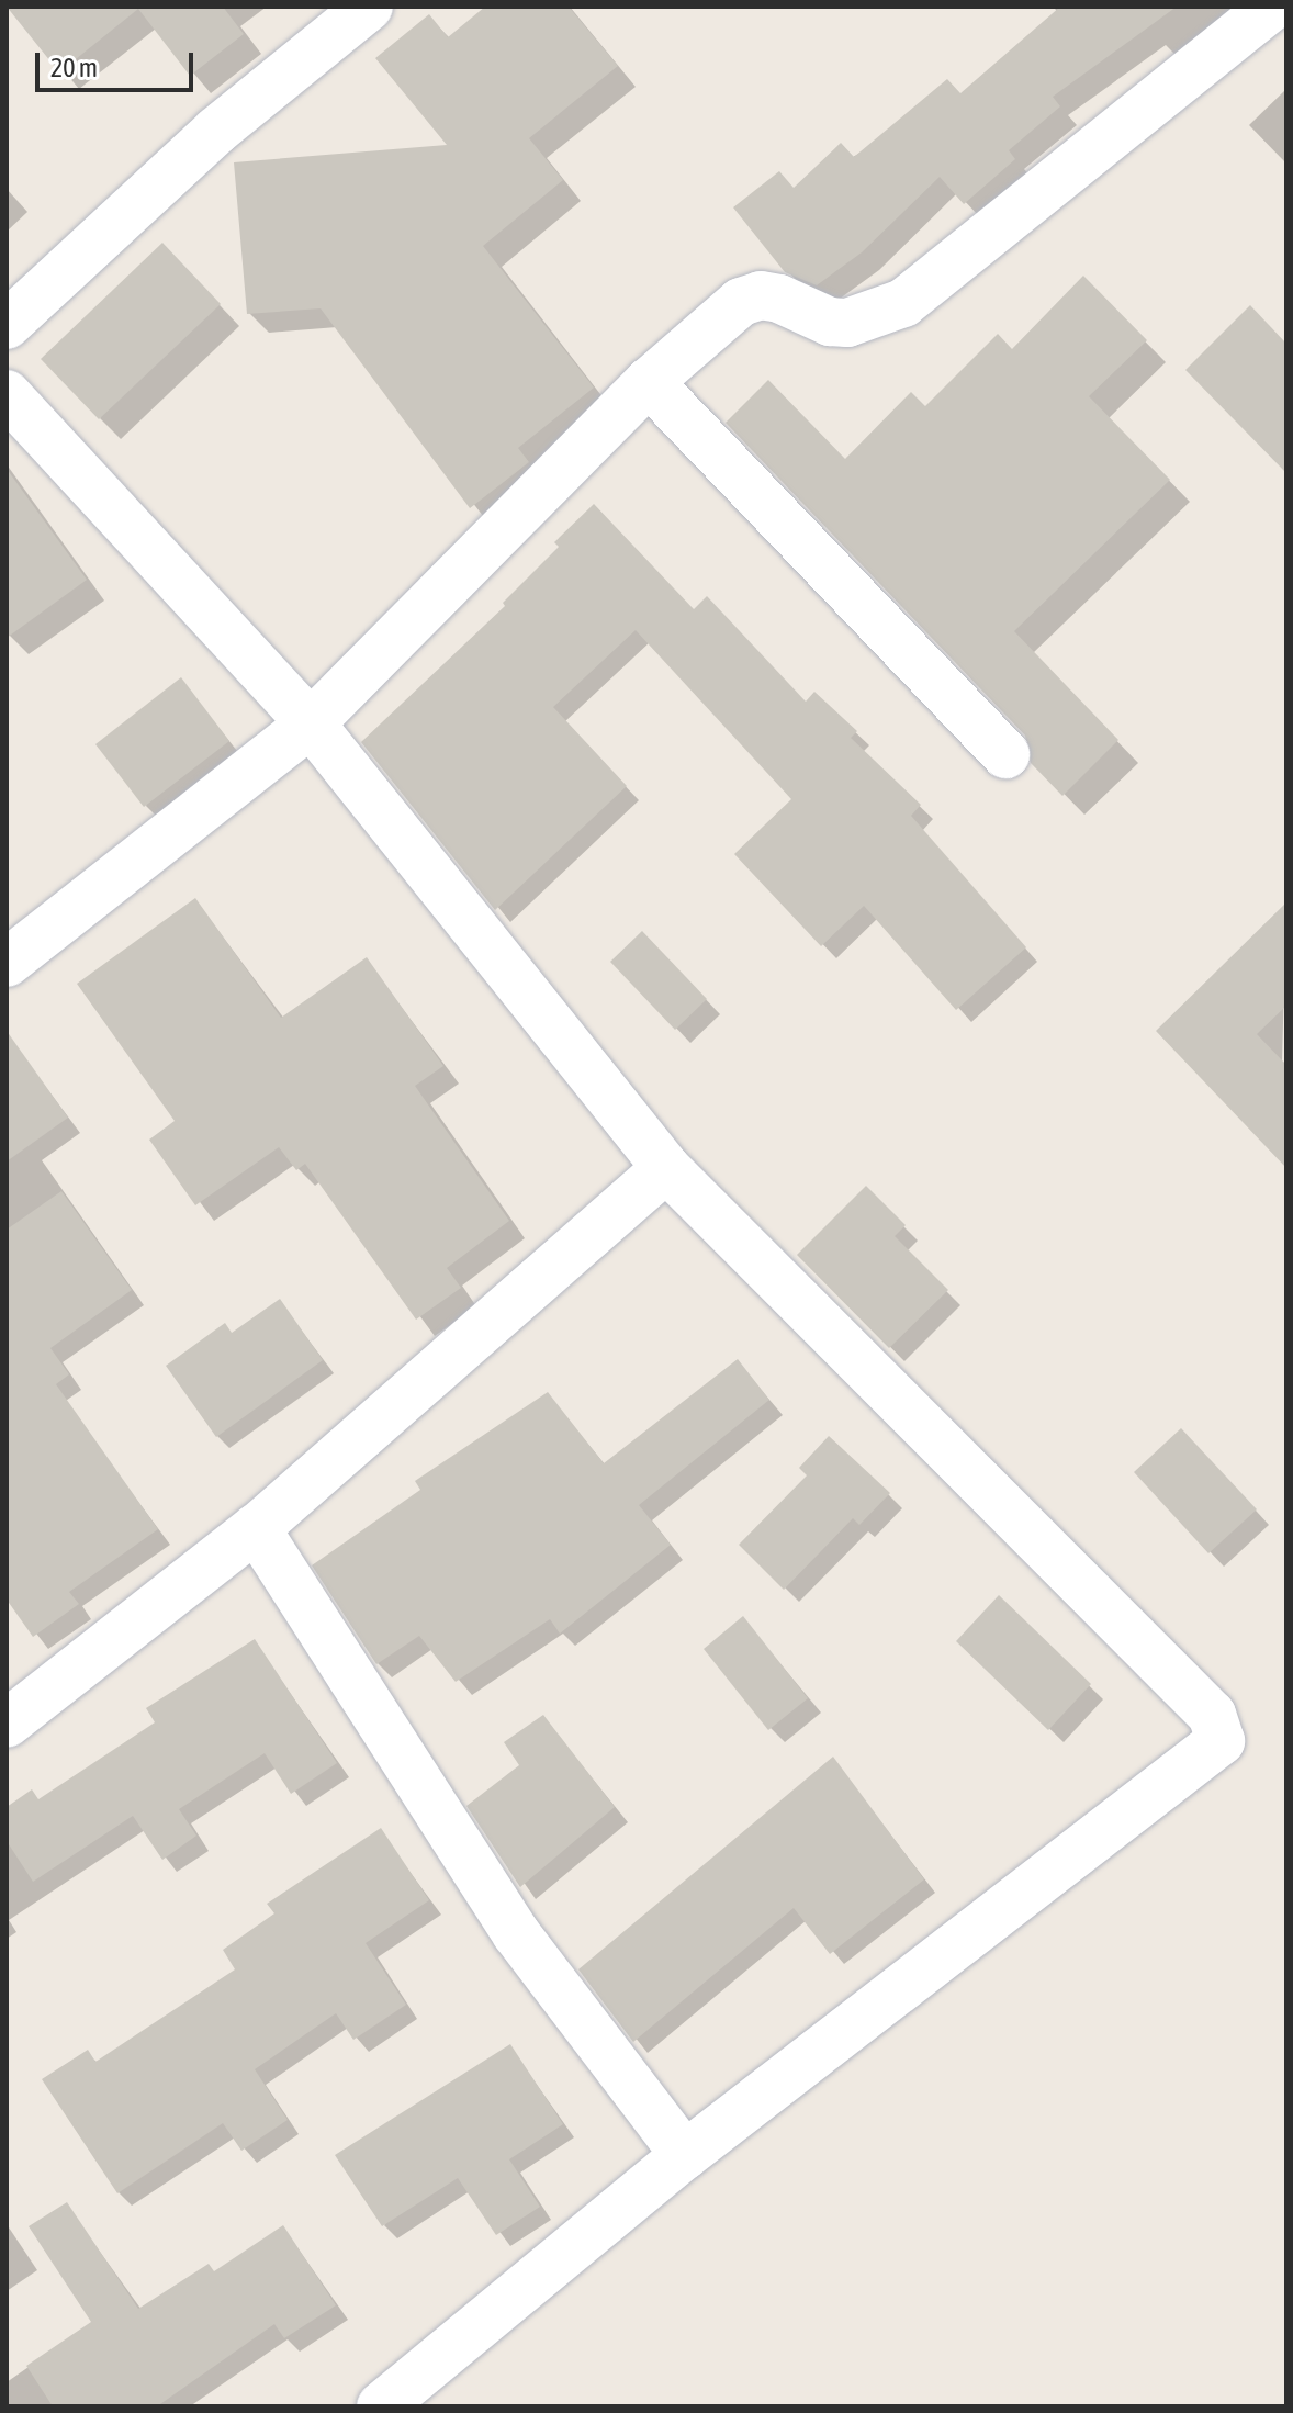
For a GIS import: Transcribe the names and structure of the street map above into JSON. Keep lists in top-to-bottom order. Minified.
{"scale_bar":"20 m"}
